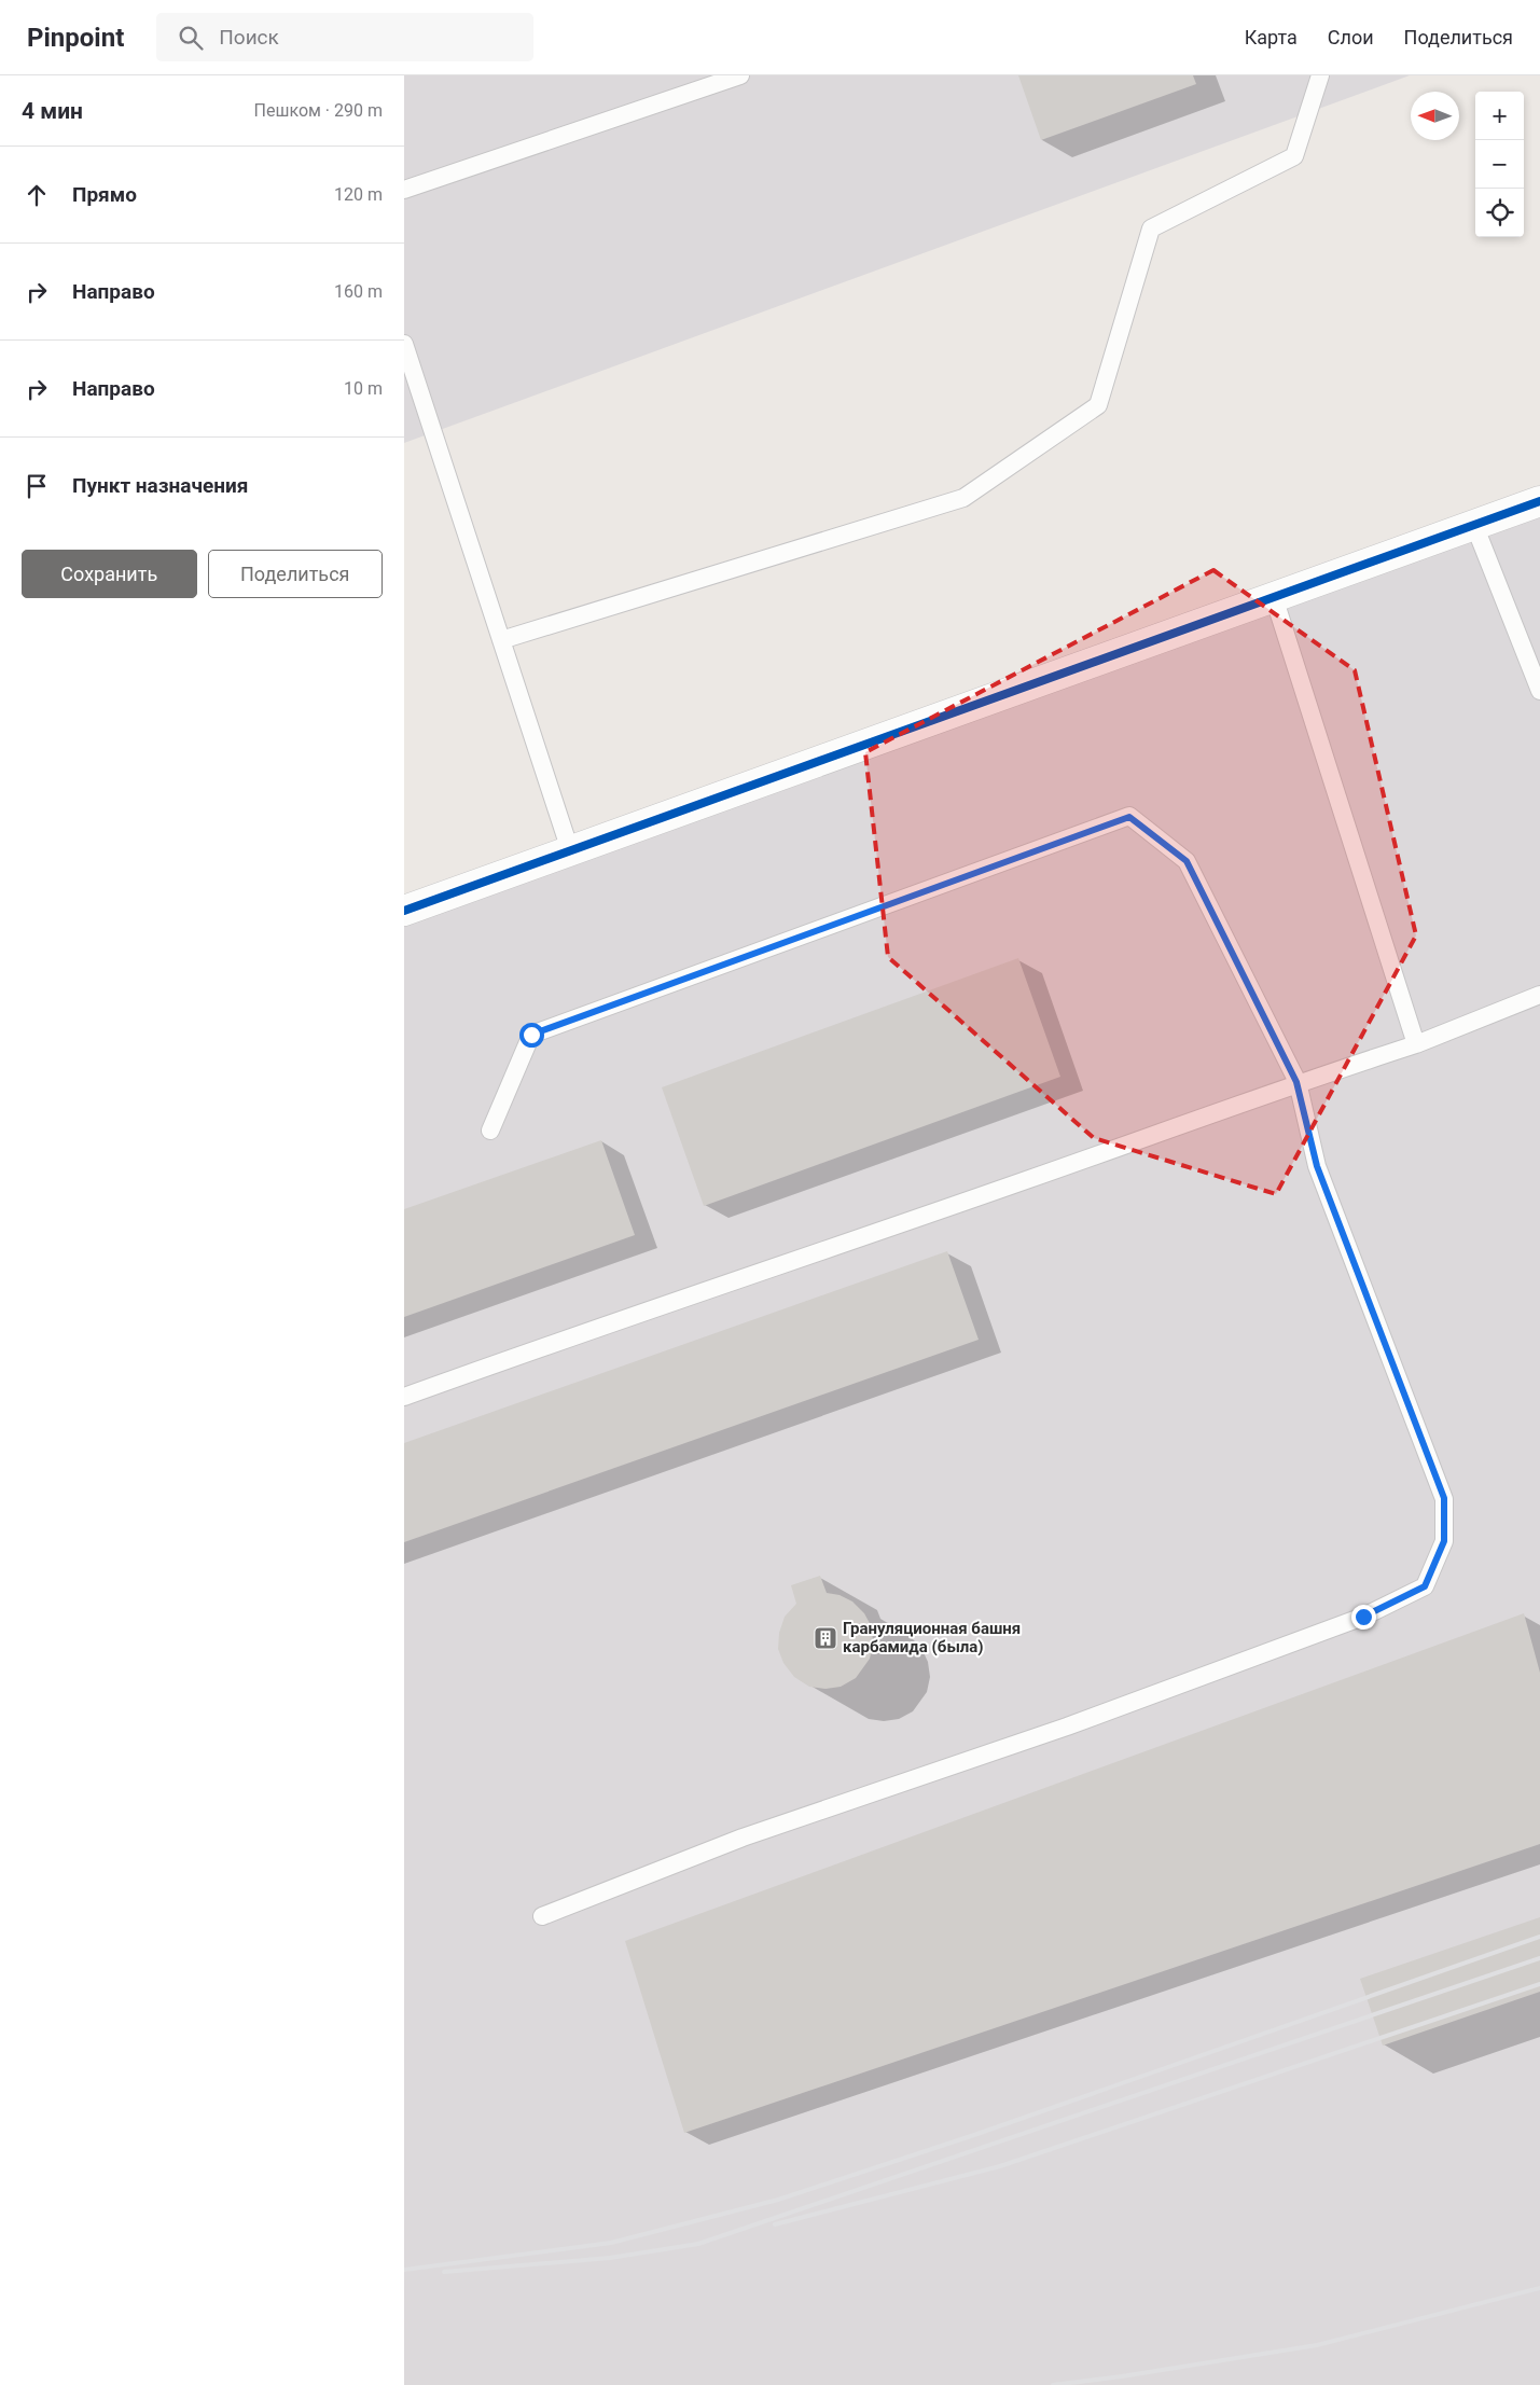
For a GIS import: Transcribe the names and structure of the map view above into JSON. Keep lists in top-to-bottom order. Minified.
{"places":{"building":["Грануляционная башня карбамида (была)"]},"north":"left","page":{"header":"Pinpoint","search":"Поиск","nav":["Карта","Слои","Поделиться"],"heading":["4 мин","Пешком · 290 m"],"map_buttons":["+","−"],"list":[["Прямо","120 m"],["Направо","160 m"],["Направо","10 m"],"Пункт назначения"],"buttons":["Сохранить","Поделиться"]}}
